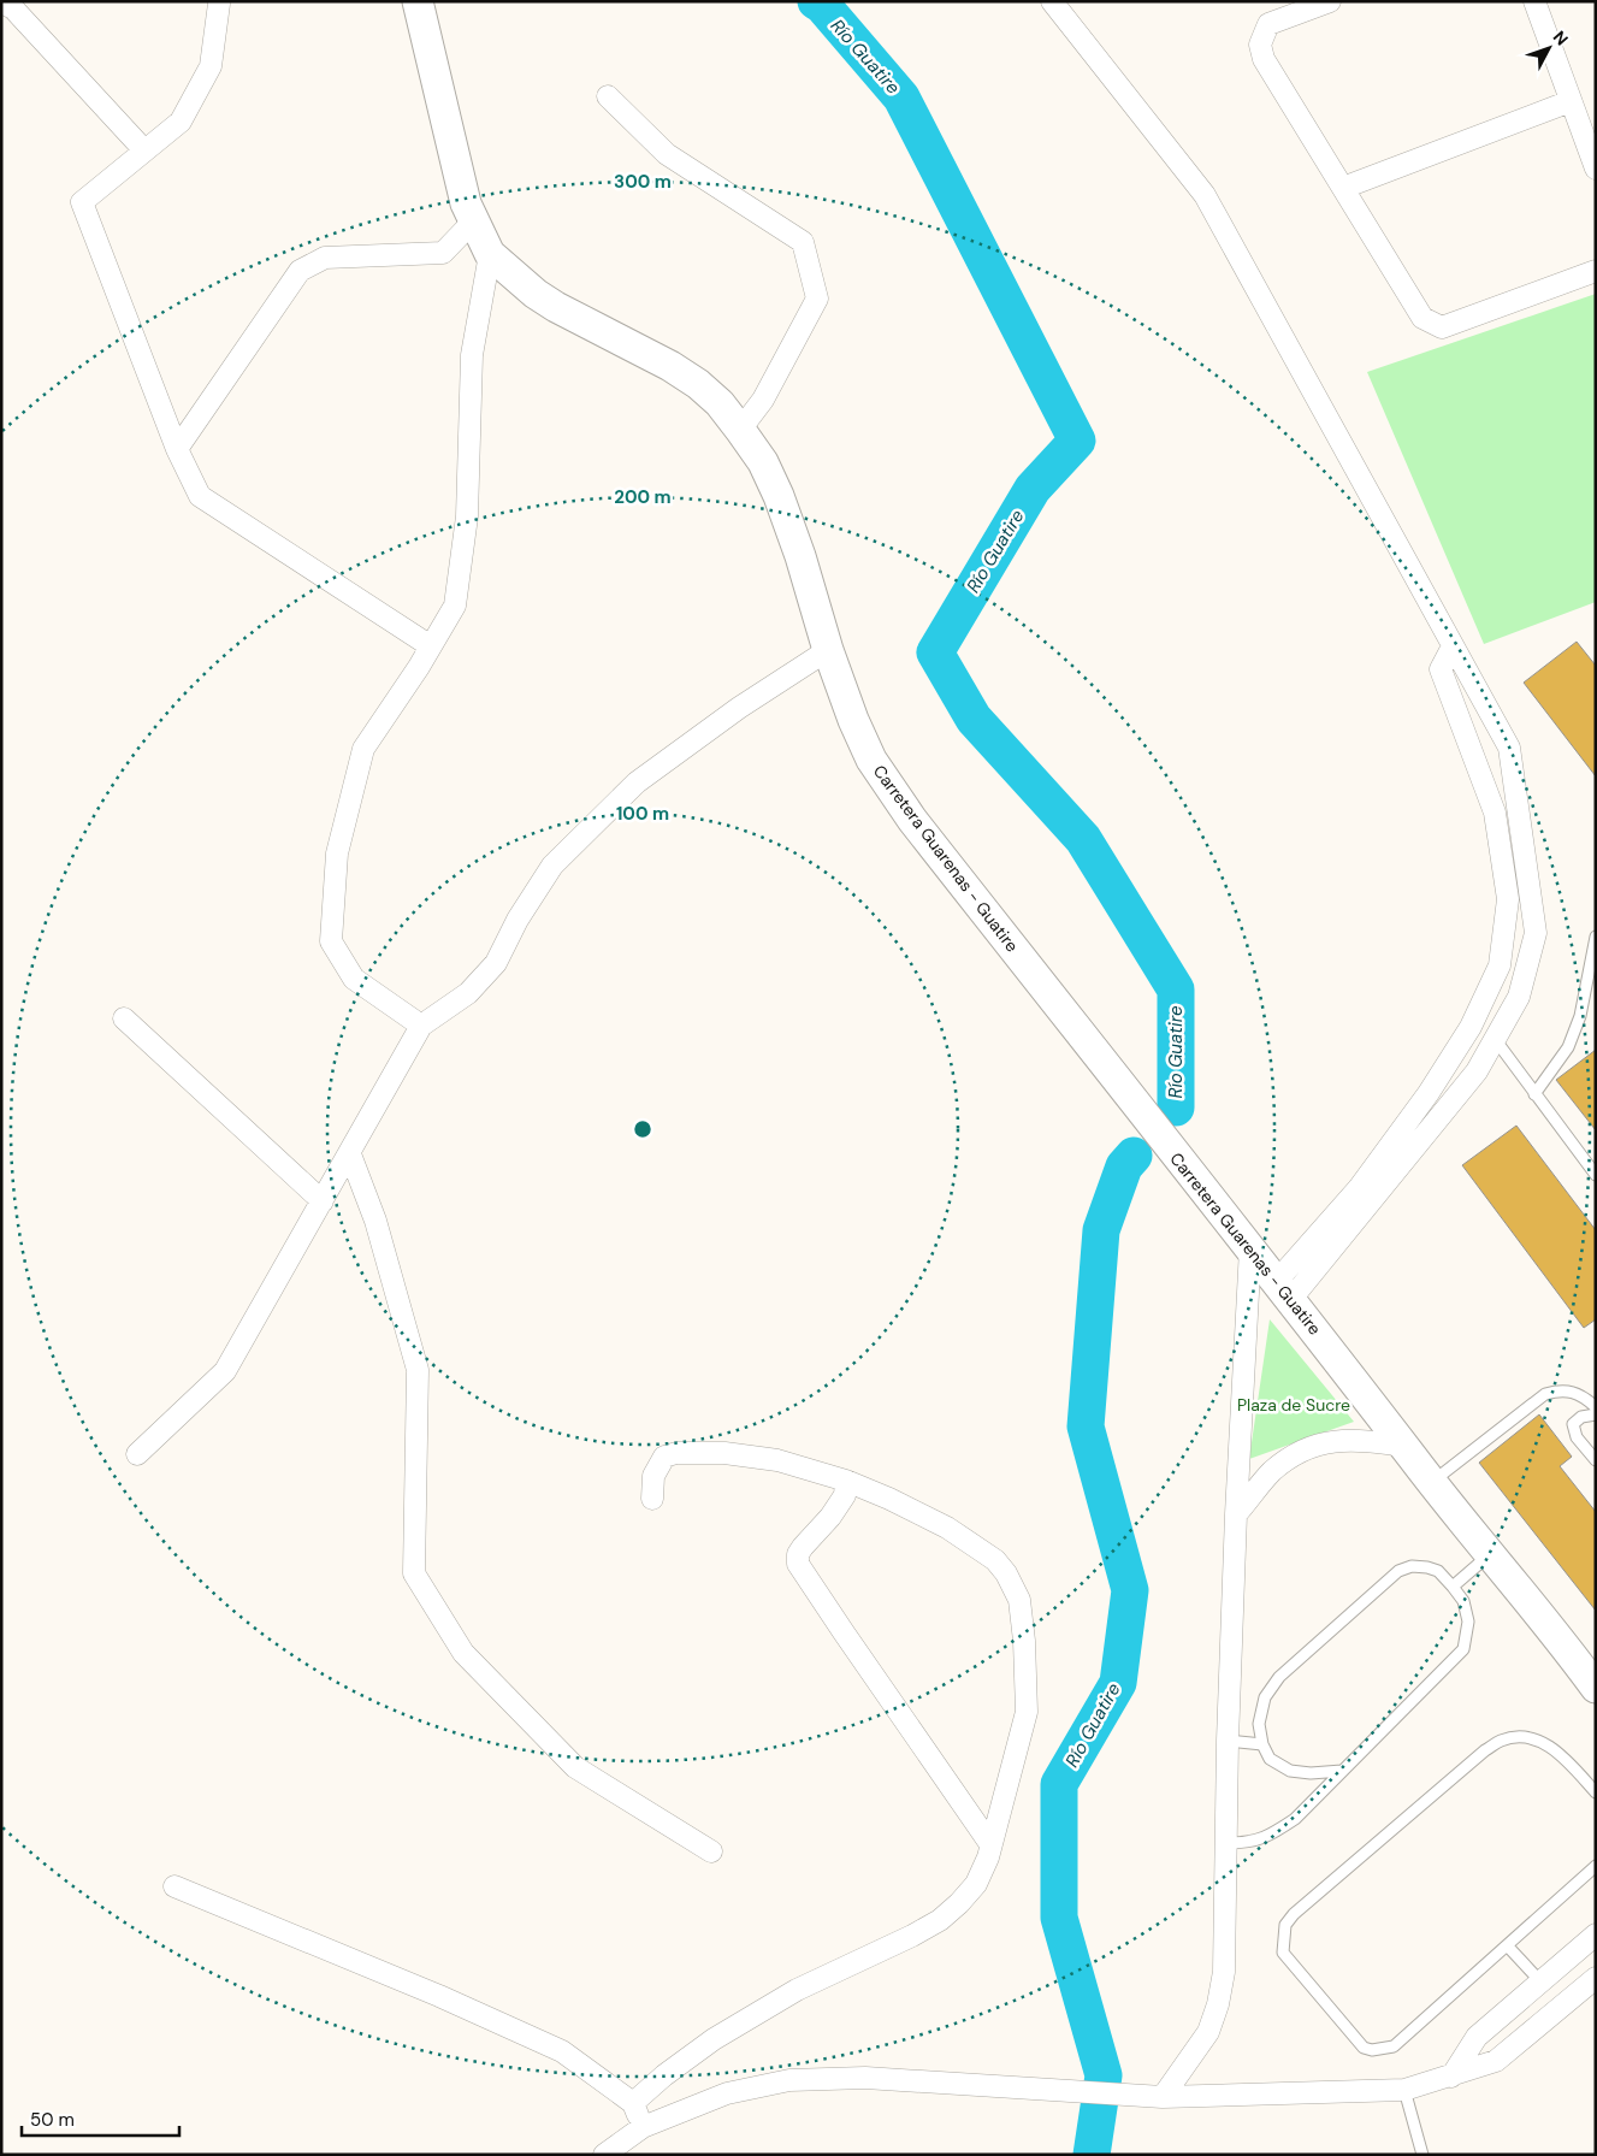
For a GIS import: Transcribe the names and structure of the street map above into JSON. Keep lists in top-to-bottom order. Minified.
{"streets":{"main road":["Carretera Guarenas - Guatire"]},"water":["Río Guatire"],"parks":["Plaza de Sucre"],"scale_bar":"50 m","north":"top right","rings":["300 m","200 m","100 m"]}
